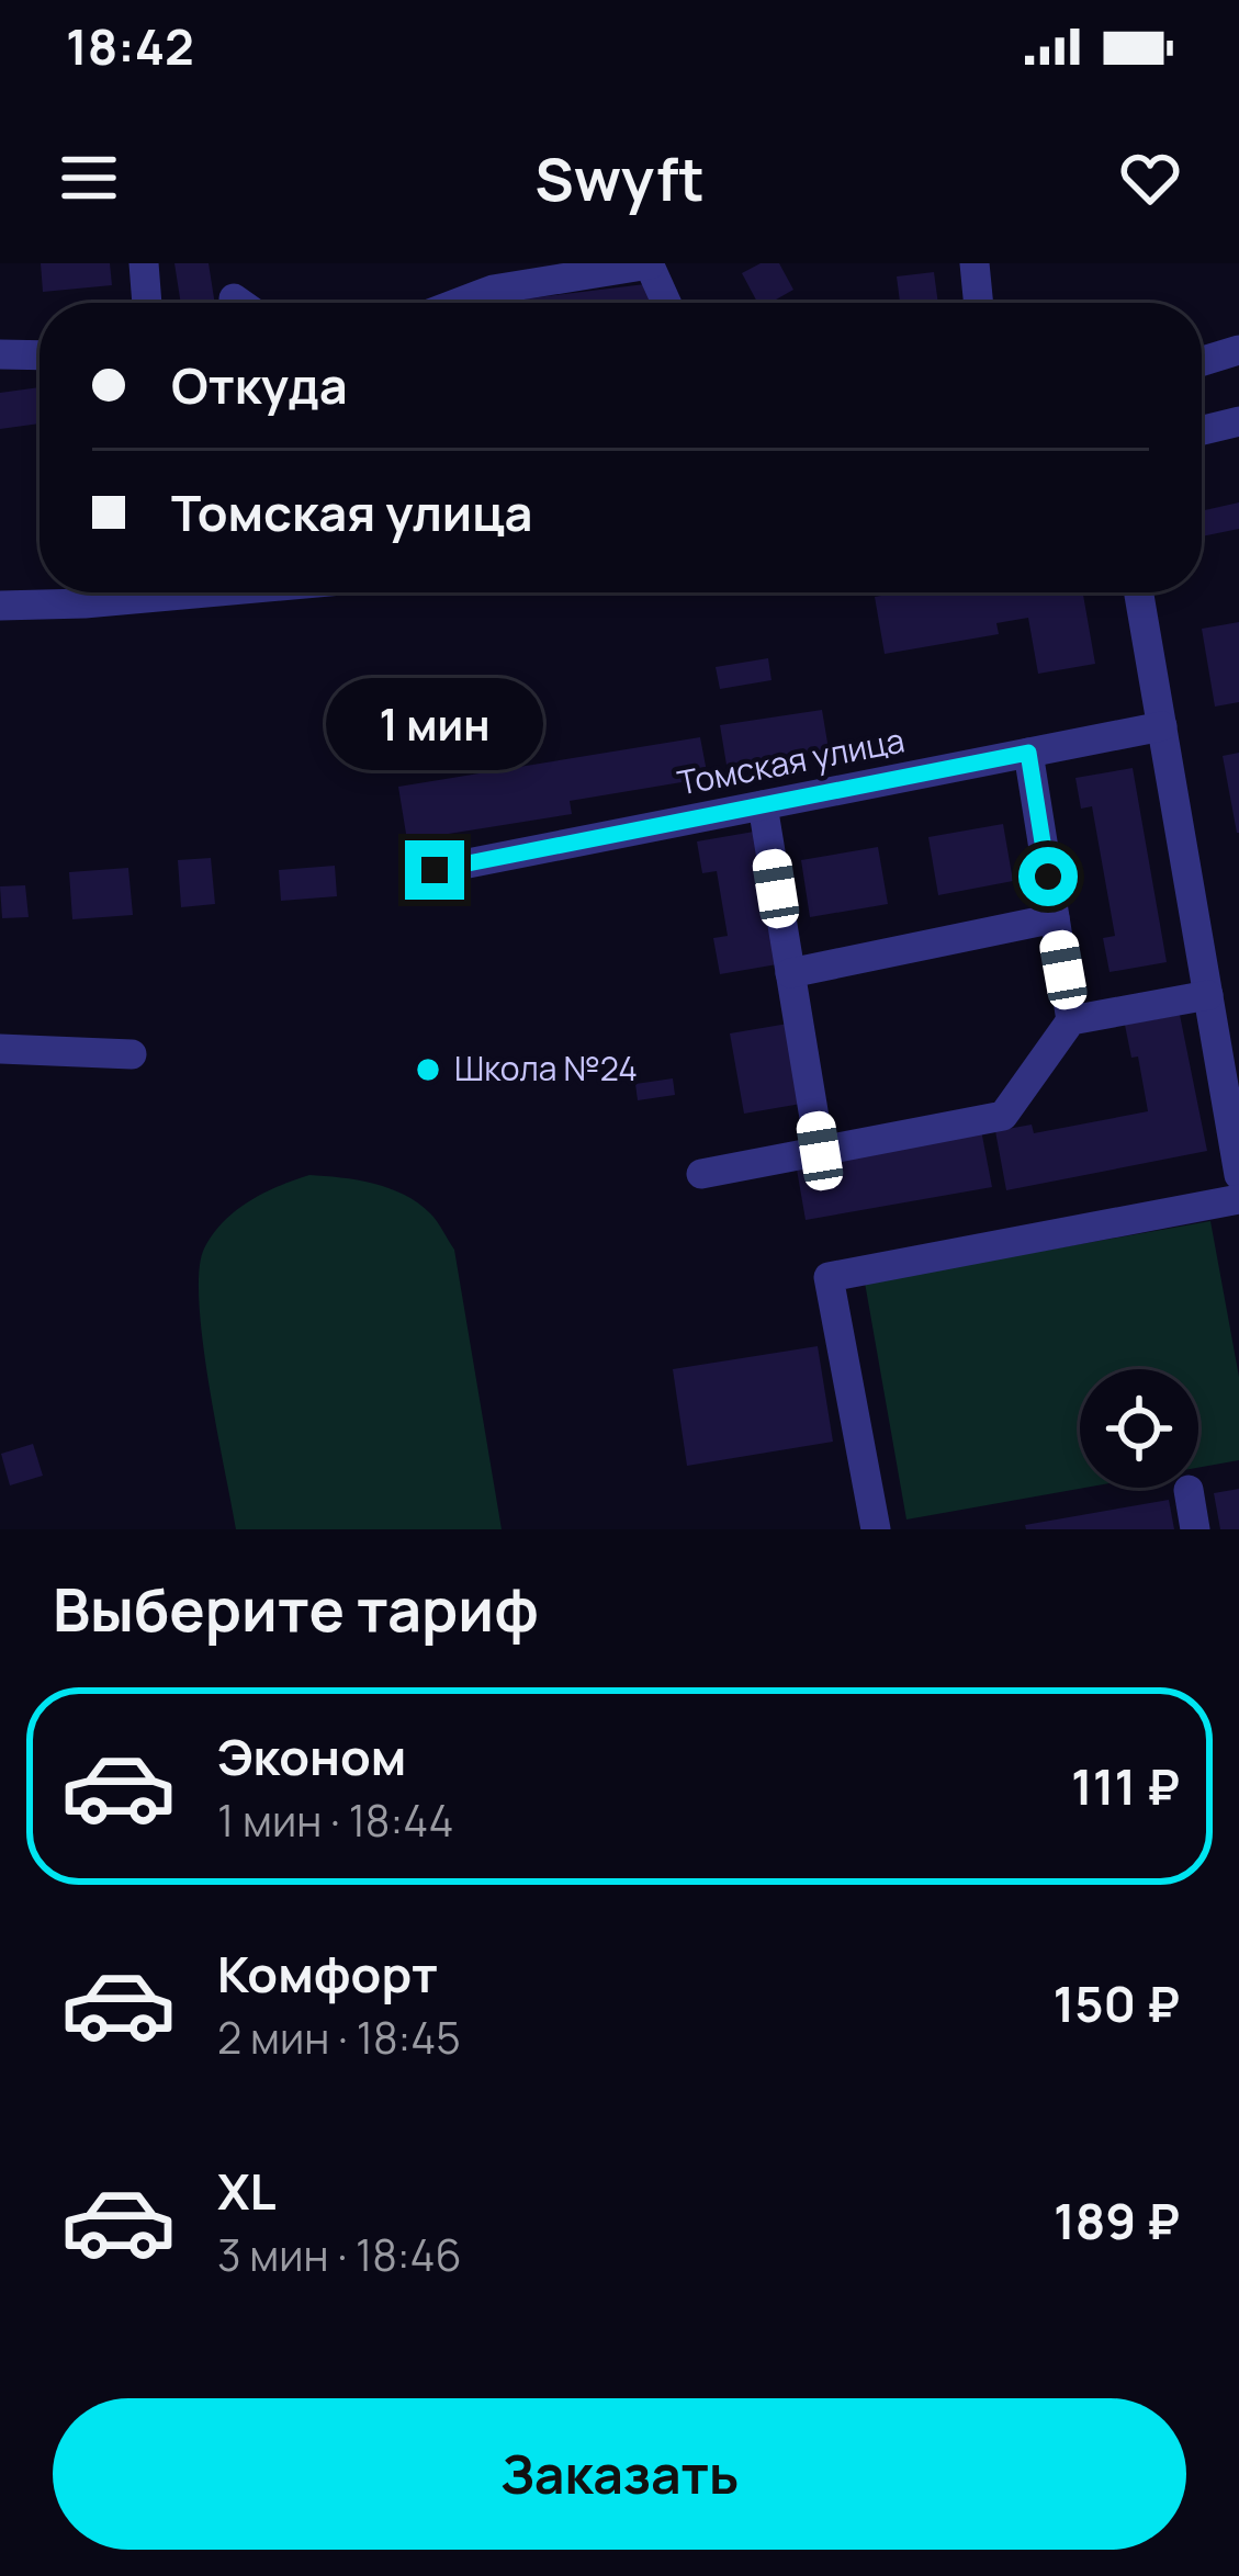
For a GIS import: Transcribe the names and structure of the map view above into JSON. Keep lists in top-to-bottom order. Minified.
{"streets":{"street":["Томская улица"]},"places":["Школа №24"],"page":{"status":"18:42","header":"Swyft","banner":["Откуда","Томская улица"],"bubble":"1 мин","heading":"Выберите тариф","list":[{"name":"Эконом","note":"1 мин · 18:44","value":"111 ₽"},{"name":"Комфорт","note":"2 мин · 18:45","value":"150 ₽"},{"name":"XL","note":"3 мин · 18:46","value":"189 ₽"}],"buttons":"Заказать"}}
